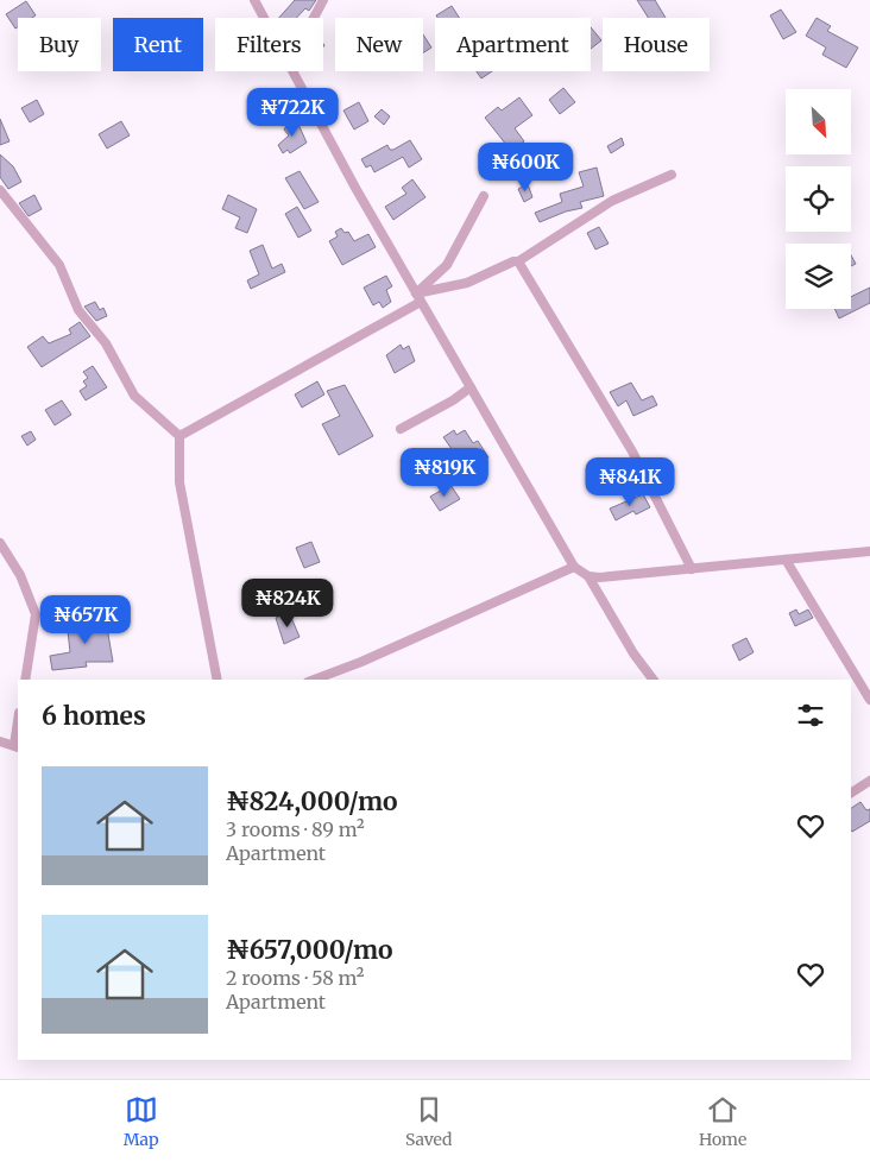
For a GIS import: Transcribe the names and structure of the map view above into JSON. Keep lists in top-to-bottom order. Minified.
{"north":"bottom right","page":{"chip":["Buy","Rent","Filters","New","Apartment","House"],"price":["₦722K","₦600K","₦819K","₦841K","₦824K","₦657K"],"heading":"6 homes","list":[{"name":"₦824,000/mo","note":"3 rooms · 89 m² · Apartment"},{"name":"₦657,000/mo","note":"2 rooms · 58 m² · Apartment"}],"tabs":["Map","Saved","Home"]}}
